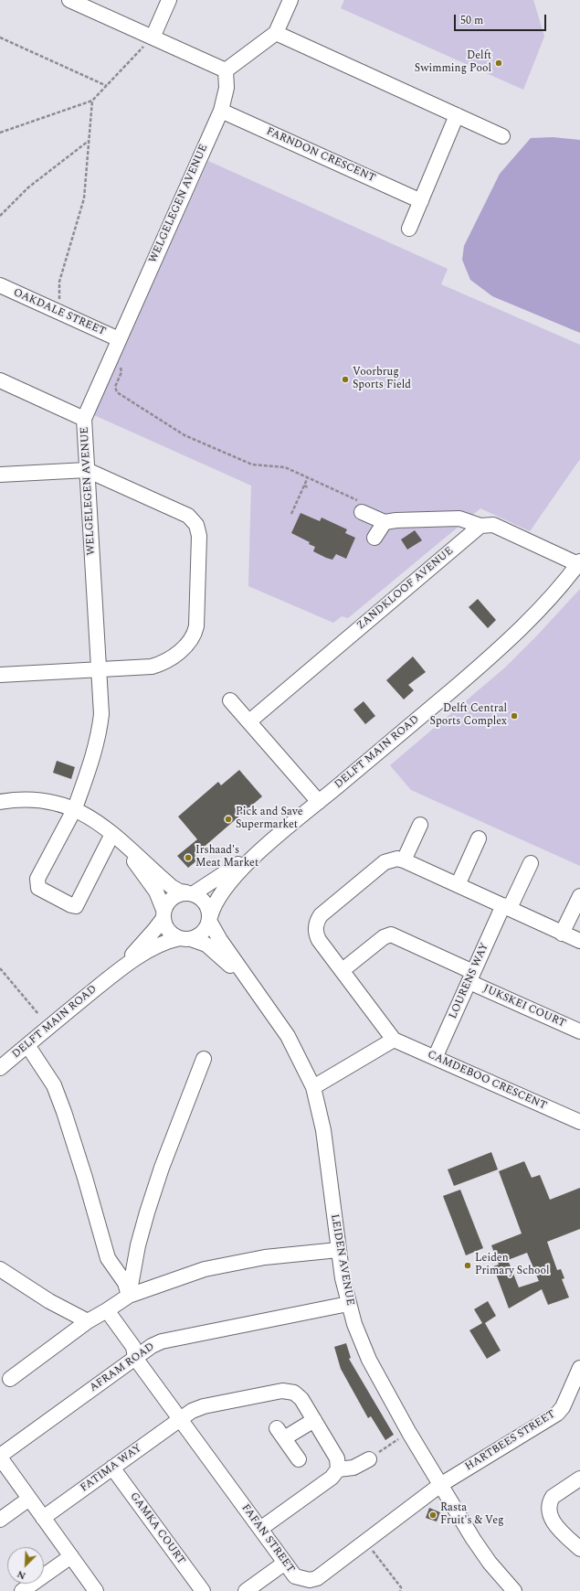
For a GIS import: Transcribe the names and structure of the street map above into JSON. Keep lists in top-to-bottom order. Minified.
{"streets":{"street":["FARNDON CRESCENT","WELGELEGEN AVENUE","OAKDALE STREET","ZANDKLOOF AVENUE","DELFT MAIN ROAD","LOURENS WAY","JUKSKEI COURT","CAMDEBOO CRESCENT","LEIDEN AVENUE","AFRAM ROAD","HARTBEES STREET","FATIMA WAY","GAMKA COURT","FAFAN STREET"]},"crossings":[["FARNDON CRESCENT","WELGELEGEN AVENUE"],["WELGELEGEN AVENUE","OAKDALE STREET"],["DELFT MAIN ROAD","LEIDEN AVENUE"],["LOURENS WAY","JUKSKEI COURT"],["LOURENS WAY","CAMDEBOO CRESCENT"],["JUKSKEI COURT","CAMDEBOO CRESCENT"],["LEIDEN AVENUE","AFRAM ROAD"],["LEIDEN AVENUE","HARTBEES STREET"],["LEIDEN AVENUE","FAFAN STREET"],["AFRAM ROAD","FATIMA WAY"],["AFRAM ROAD","FAFAN STREET"],["HARTBEES STREET","FAFAN STREET"],["FATIMA WAY","GAMKA COURT"],["FATIMA WAY","FAFAN STREET"]],"places":["Delft Swimming Pool","Voorbrug Sports Field","Delft Central Sports Complex","Pick and Save Supermarket","Irshaad's Meat Market","Leiden Primary School","Rasta Fruit's & Veg"],"scale_bar":"50 m","north":"bottom left"}
